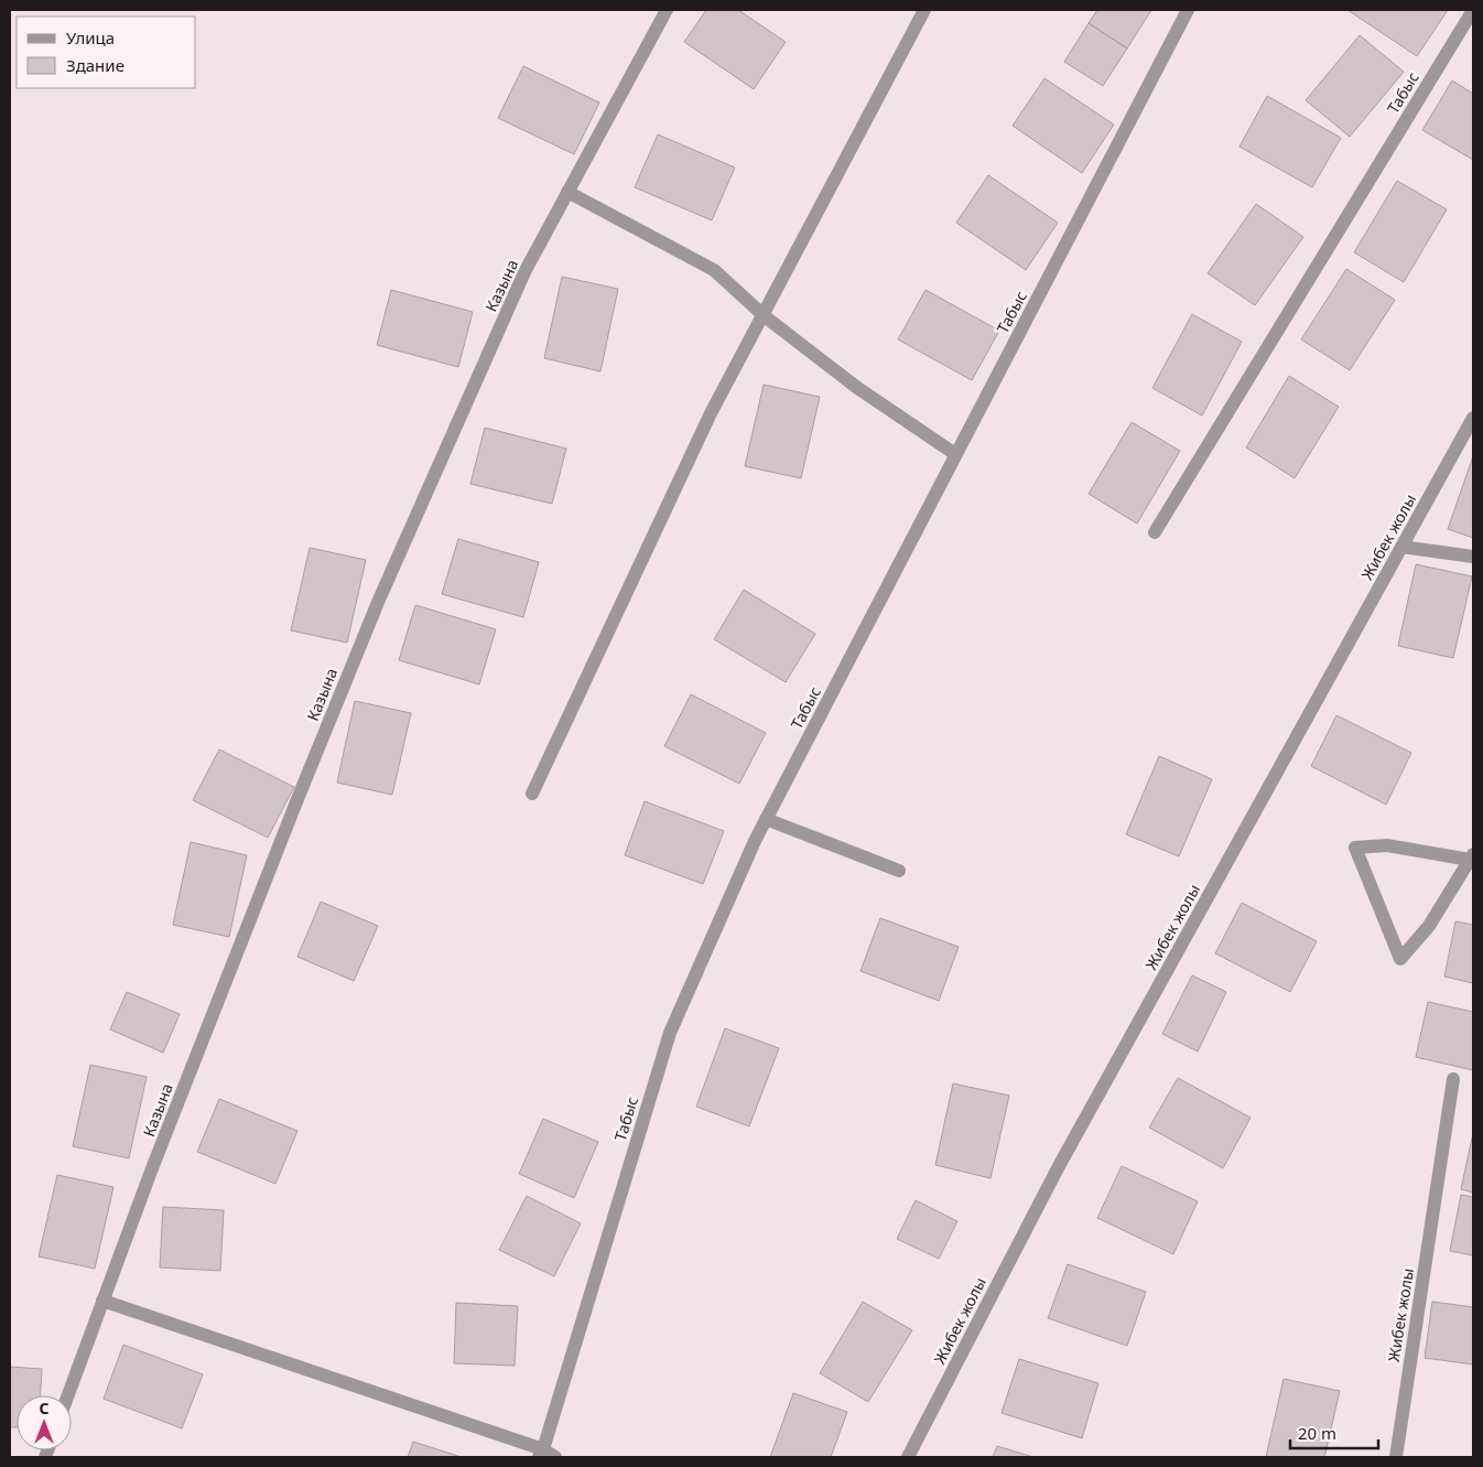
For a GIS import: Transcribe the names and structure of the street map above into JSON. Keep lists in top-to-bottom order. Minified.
{"streets":{"street":["Табыс","Казына","Жибек жолы"]},"legend":["Улица","Здание"],"scale_bar":"20 m","north":"top"}
